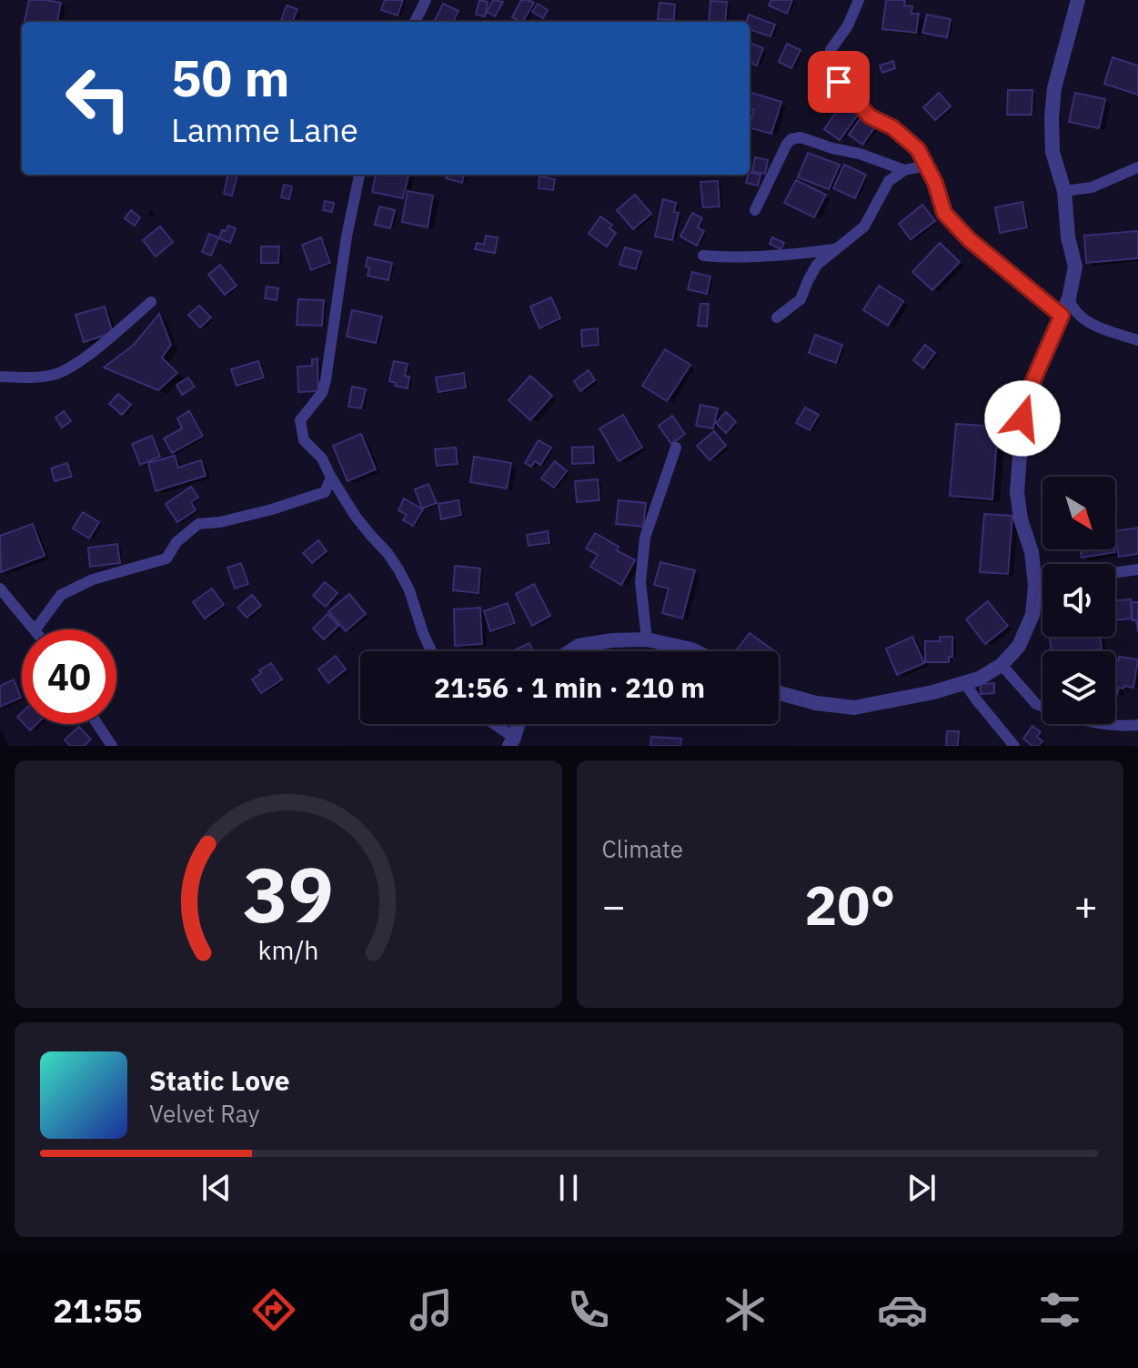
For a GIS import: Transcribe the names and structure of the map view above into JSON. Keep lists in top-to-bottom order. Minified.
{"north":"bottom right","page":{"turn":["50 m","Lamme Lane"],"limit":"40","trip":"21:56 · 1 min · 210 m","tile":"Climate","heat":["−","20°","+"],"song":["Static Love","Velvet Ray"],"tabs":"21:55","gauge":["39","km/h"]}}
